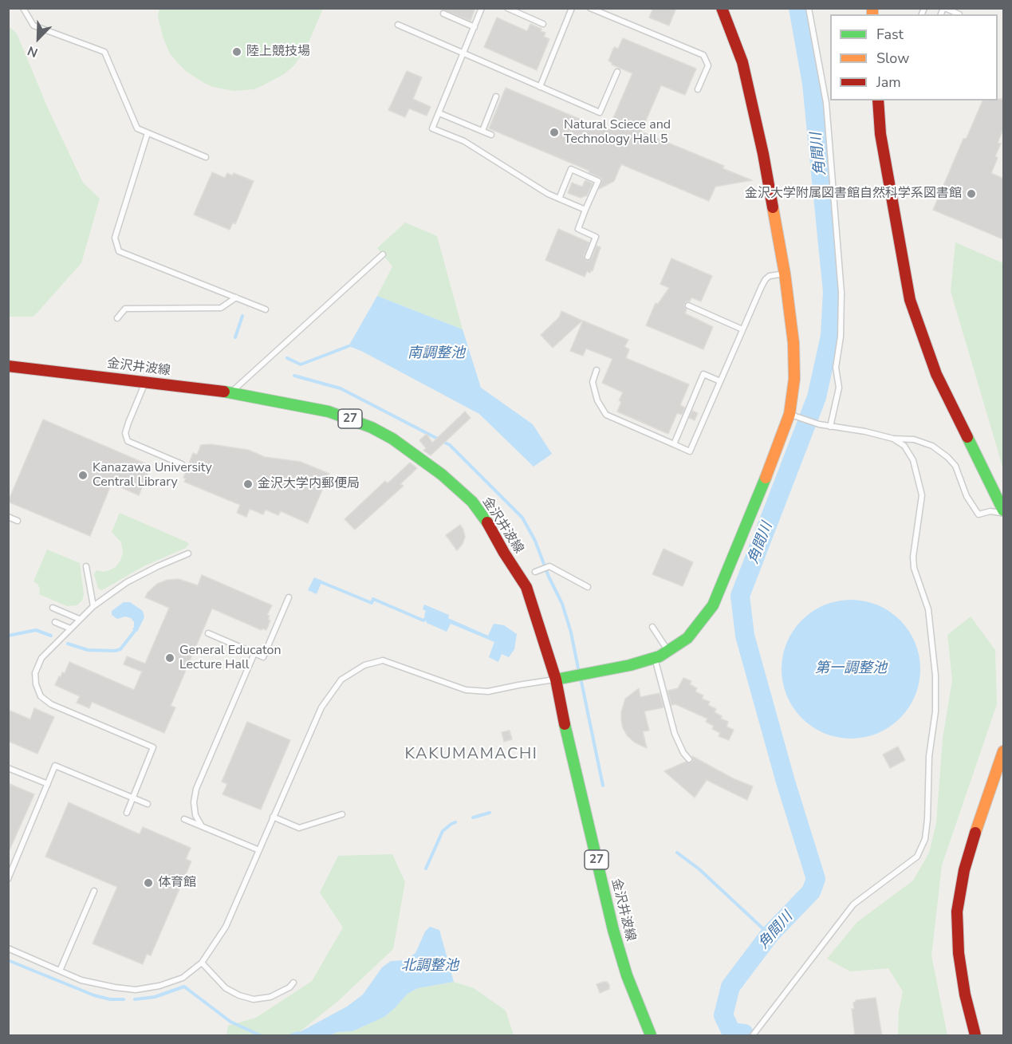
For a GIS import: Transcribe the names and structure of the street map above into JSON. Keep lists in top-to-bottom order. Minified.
{"streets":{"street":["金沢井波線","27"]},"districts":["KAKUMAMACHI"],"water":["角間川","南調整池","第一調整池","北調整池"],"places":["陸上競技場","Natural Sciece and Technology Hall 5","金沢大学附属図書館自然科学系図書館","Kanazawa University Central Library","金沢大学内郵便局","General Educaton Lecture Hall","体育館"],"legend":["Fast","Slow","Jam"],"north":"bottom left"}
